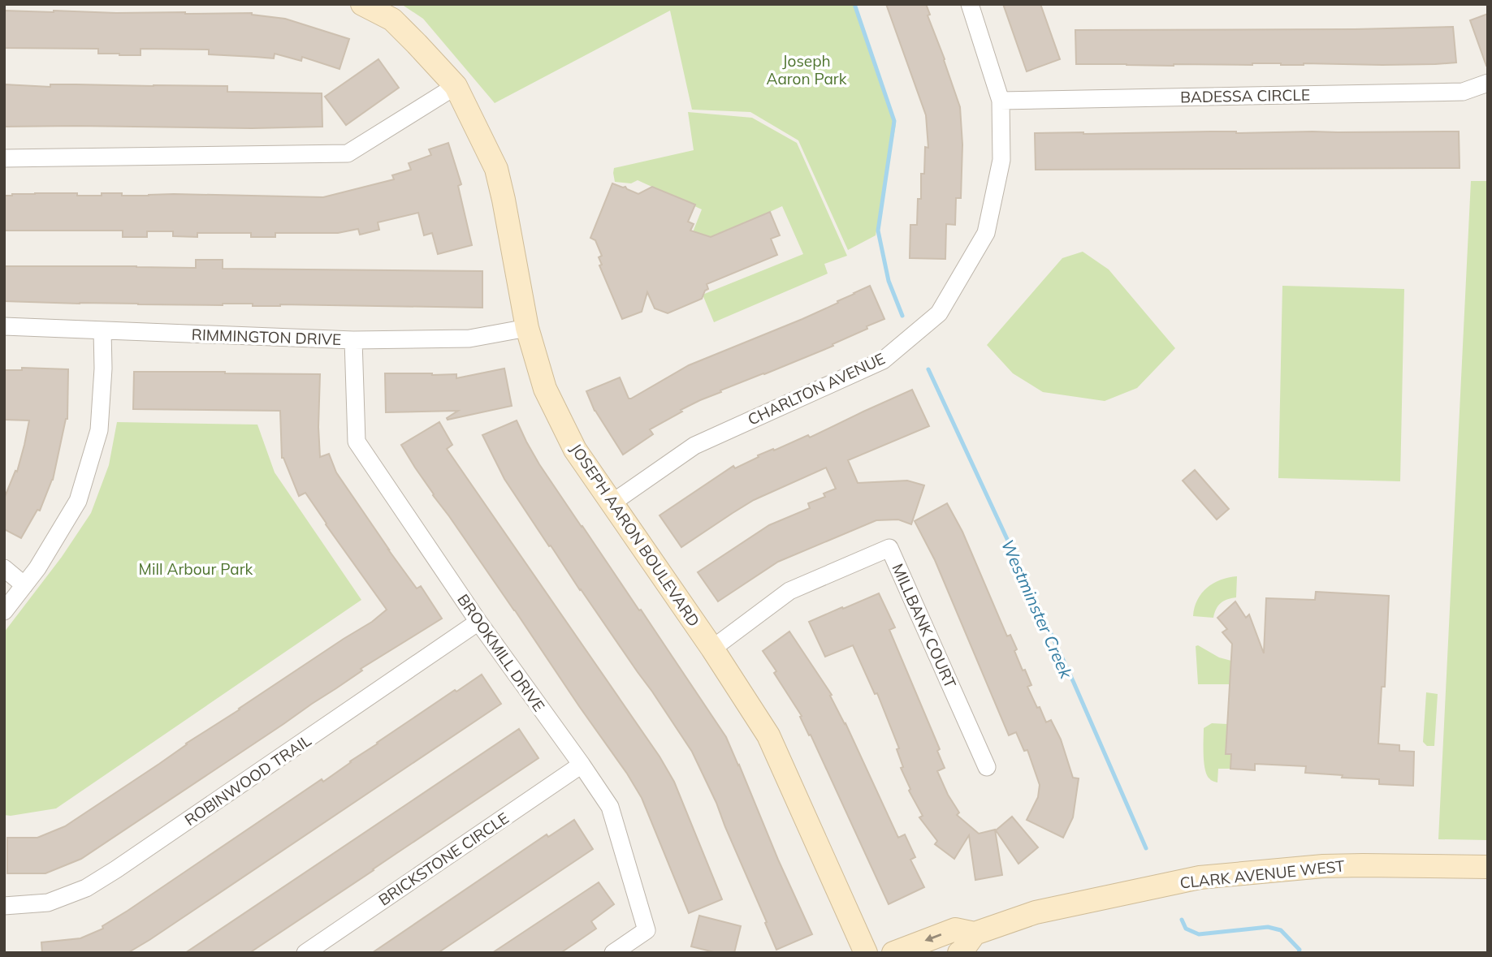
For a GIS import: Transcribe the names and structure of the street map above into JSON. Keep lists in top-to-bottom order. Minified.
{"streets":{"street":["BADESSA CIRCLE","RIMMINGTON DRIVE","CHARLTON AVENUE","JOSEPH AARON BOULEVARD","MILLBANK COURT","BROOKMILL DRIVE","ROBINWOOD TRAIL","BRICKSTONE CIRCLE","CLARK AVENUE WEST"]},"crossings":[["BADESSA CIRCLE","CHARLTON AVENUE"],["RIMMINGTON DRIVE","JOSEPH AARON BOULEVARD"],["RIMMINGTON DRIVE","BROOKMILL DRIVE"],["CHARLTON AVENUE","JOSEPH AARON BOULEVARD"],["JOSEPH AARON BOULEVARD","MILLBANK COURT"],["BROOKMILL DRIVE","ROBINWOOD TRAIL"],["BROOKMILL DRIVE","BRICKSTONE CIRCLE"]],"water":["Westminster Creek"],"parks":["Joseph Aaron Park","Mill Arbour Park"]}
